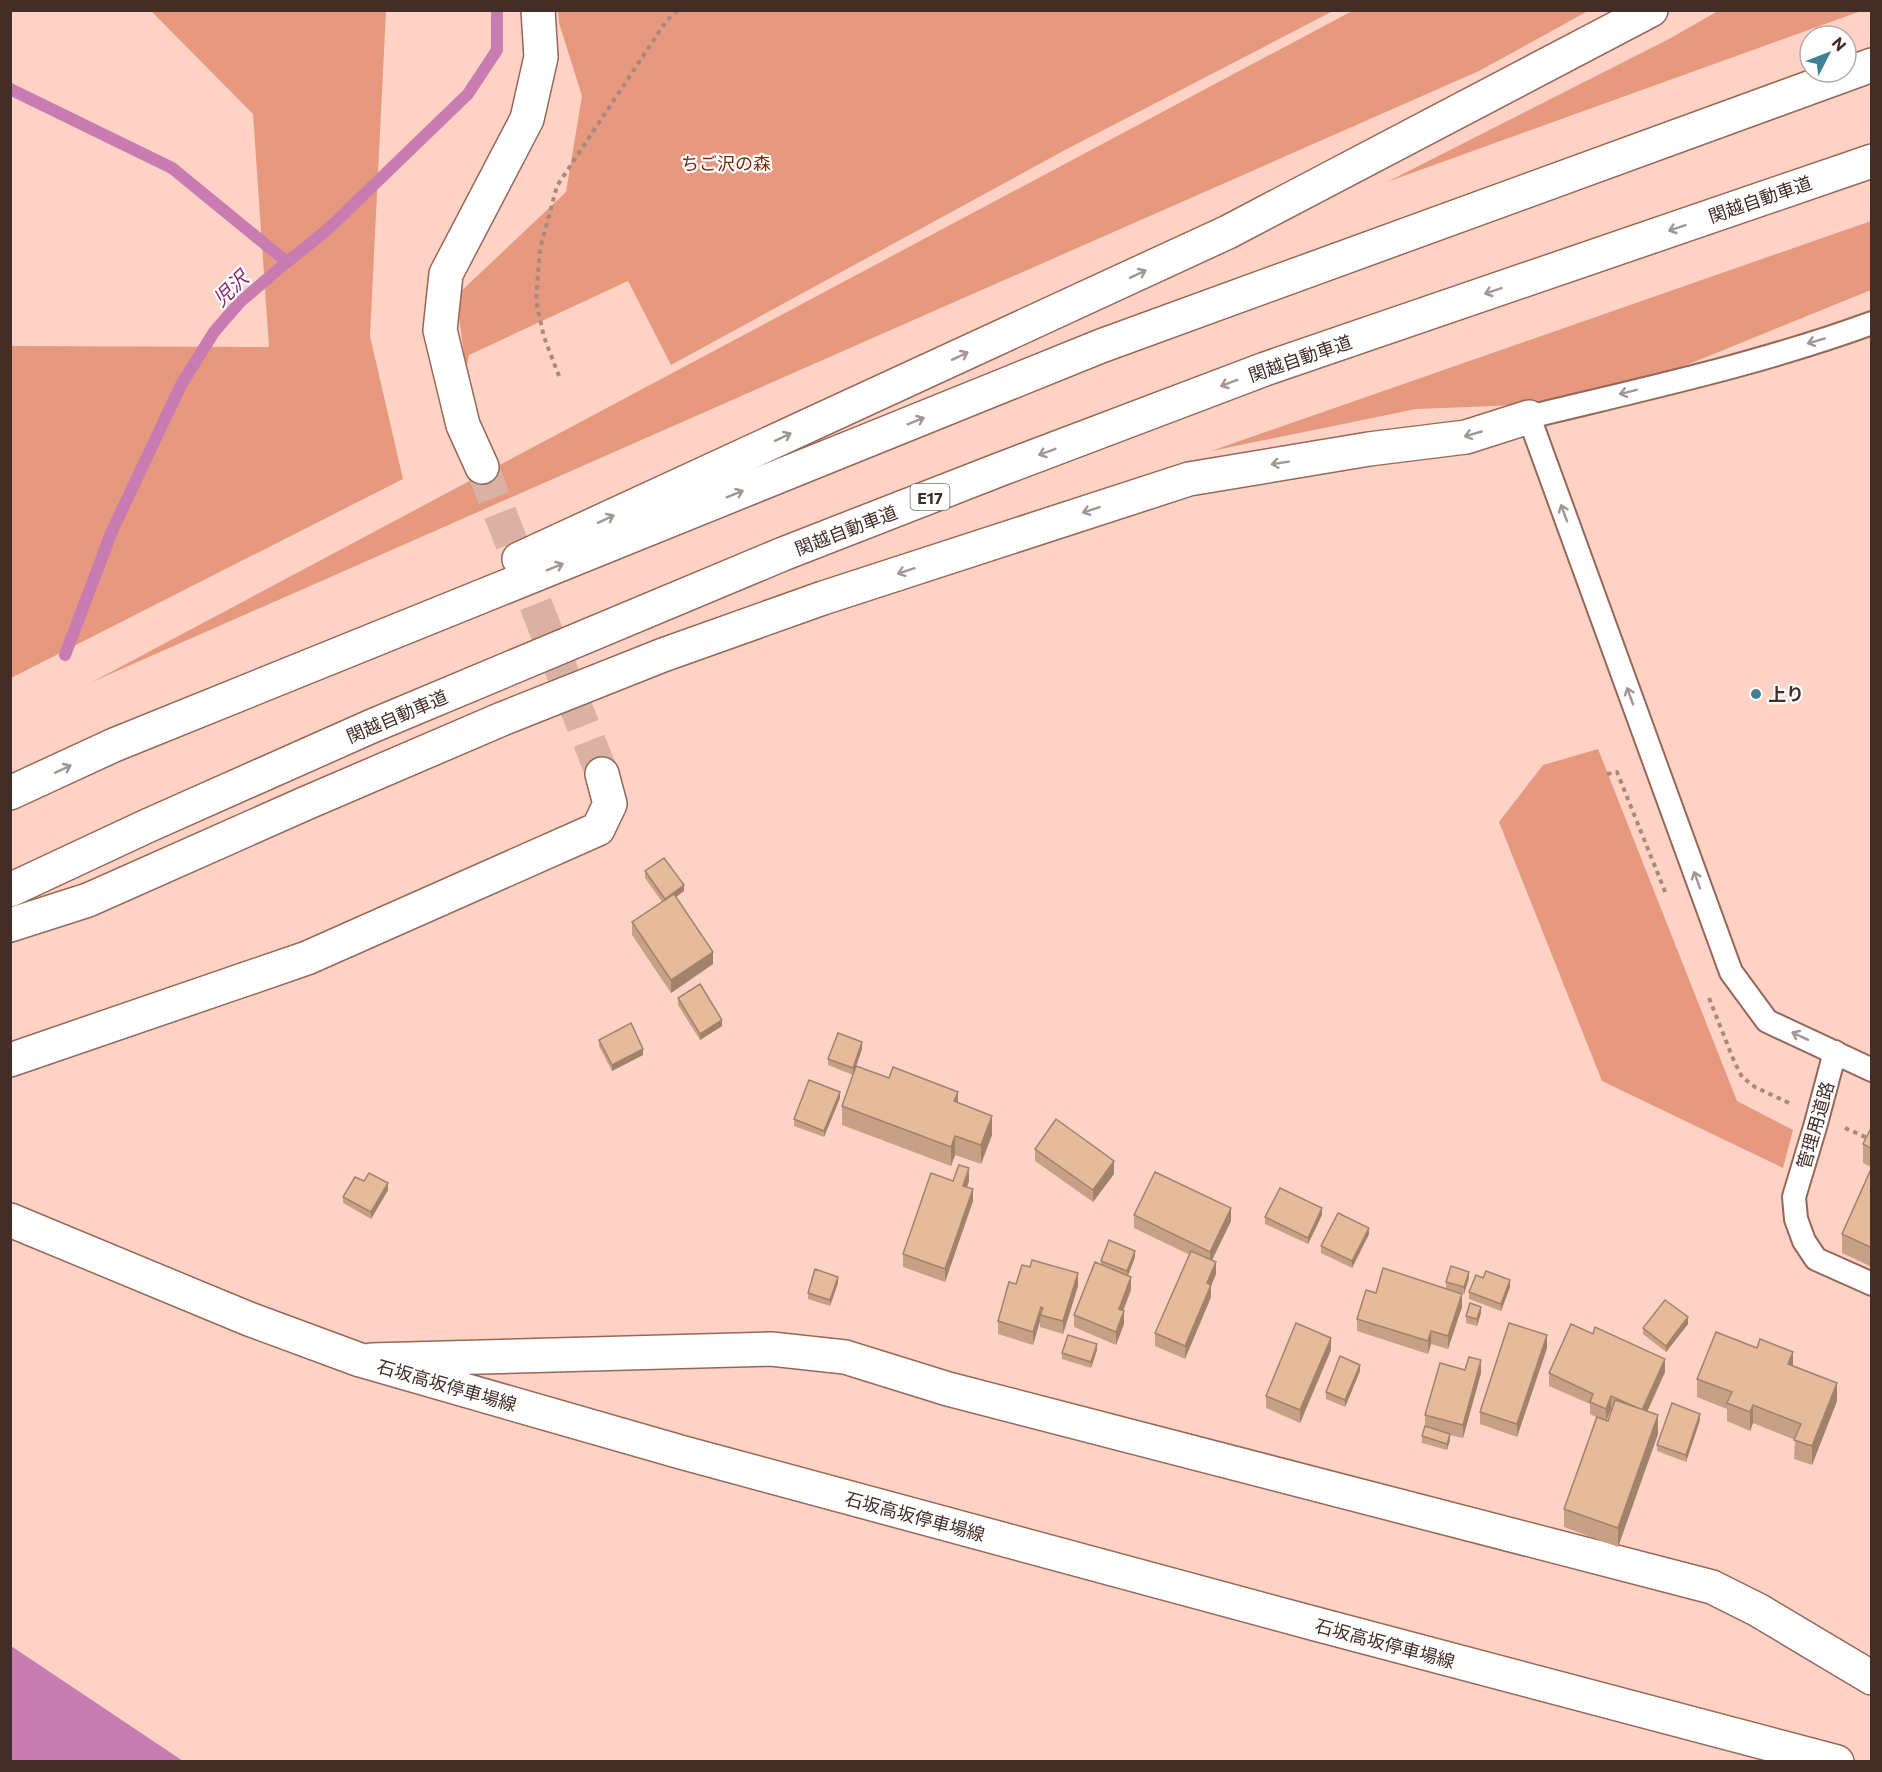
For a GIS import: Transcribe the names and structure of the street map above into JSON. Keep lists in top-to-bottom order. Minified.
{"streets":{"main road":["関越自動車道","E17","石坂高坂停車場線"],"lane":["管理用道路"]},"water":["児沢"],"parks":["ちご沢の森"],"places":["上り"],"north":"top right"}
